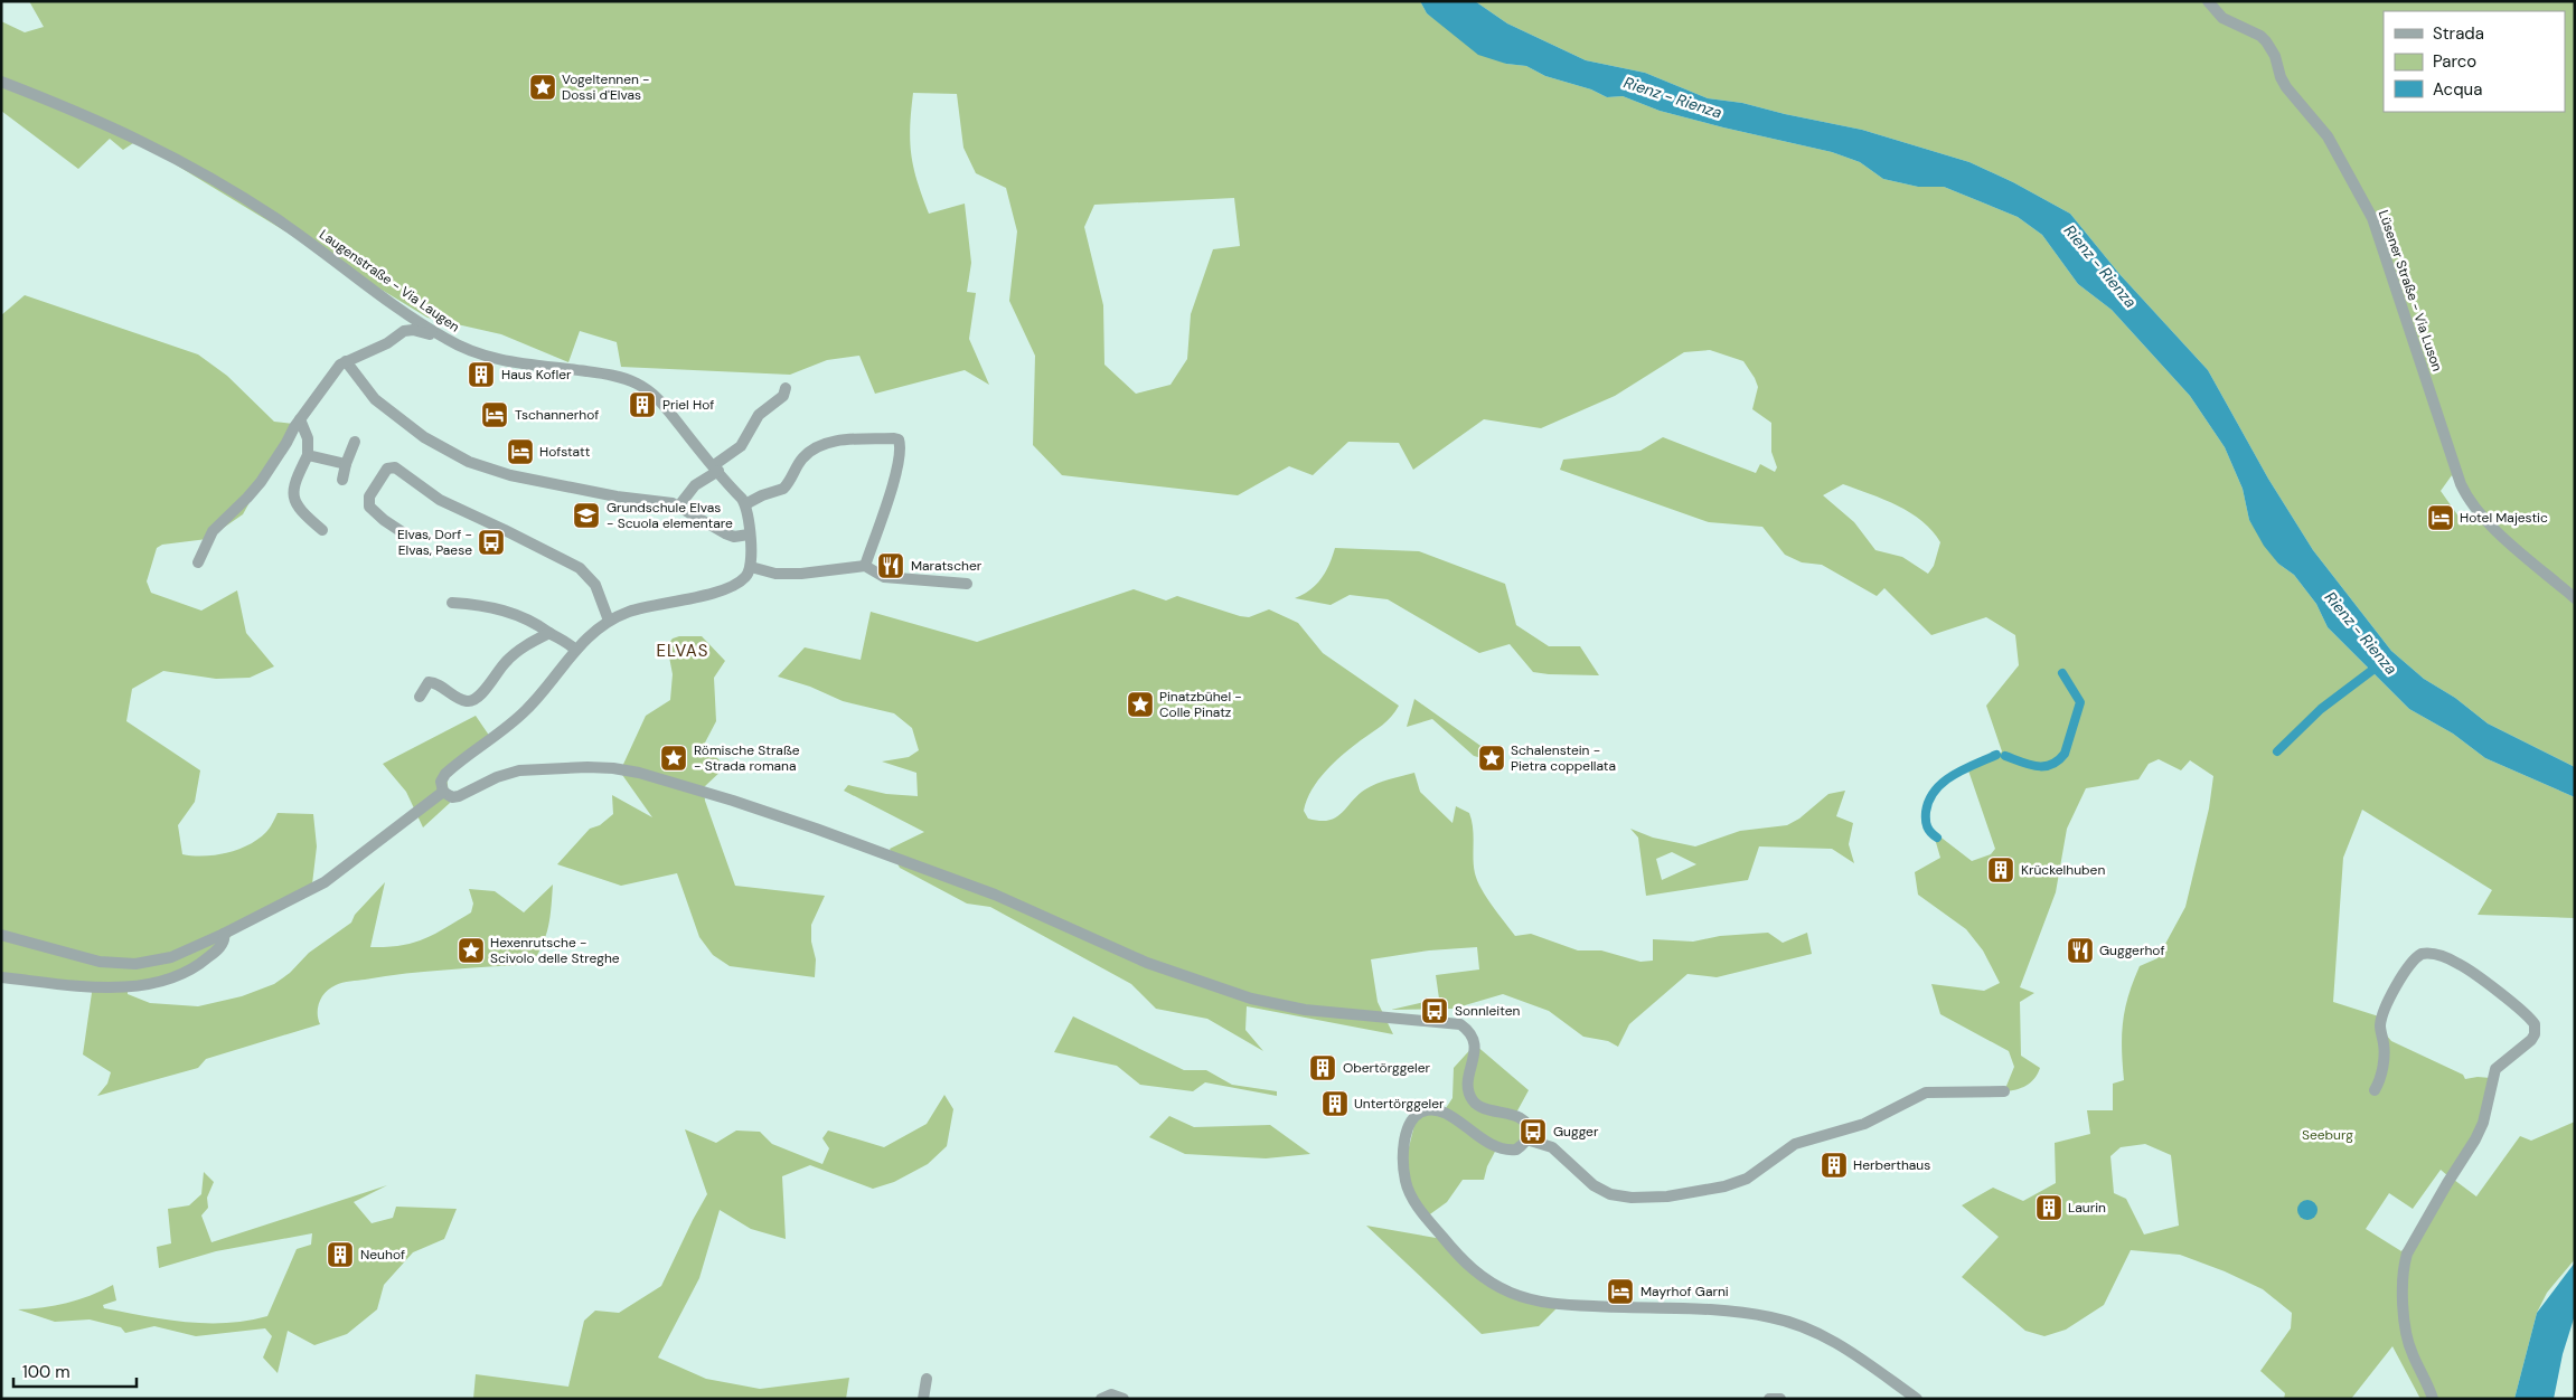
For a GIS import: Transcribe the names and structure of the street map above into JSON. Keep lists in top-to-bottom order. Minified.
{"streets":{"street":["Laugenstraße - Via Laugen","Lüsener Straße - Via Luson"]},"districts":["ELVAS"],"water":["Rienz - Rienza"],"parks":["Seeburg"],"places":{"place":["Vogeltennen - Dossi d'Elvas","Pinatzbühel - Colle Pinatz","Römische Straße - Strada romana","Schalenstein - Pietra coppellata","Hexenrutsche - Scivolo delle Streghe"],"building":["Haus Kofler","Priel Hof","Krückelhuben","Obertörggeler","Untertörggeler","Herberthaus","Laurin","Neuhof"],"hotel":["Tschannerhof","Hofstatt","Hotel Majestic","Mayrhof Garni"],"school or university":["Grundschule Elvas - Scuola elementare"],"bus stop":["Elvas, Dorf - Elvas, Paese","Sonnleiten","Gugger"],"restaurant":["Maratscher","Guggerhof"]},"legend":["Strada","Parco","Acqua"],"scale_bar":"100 m"}
